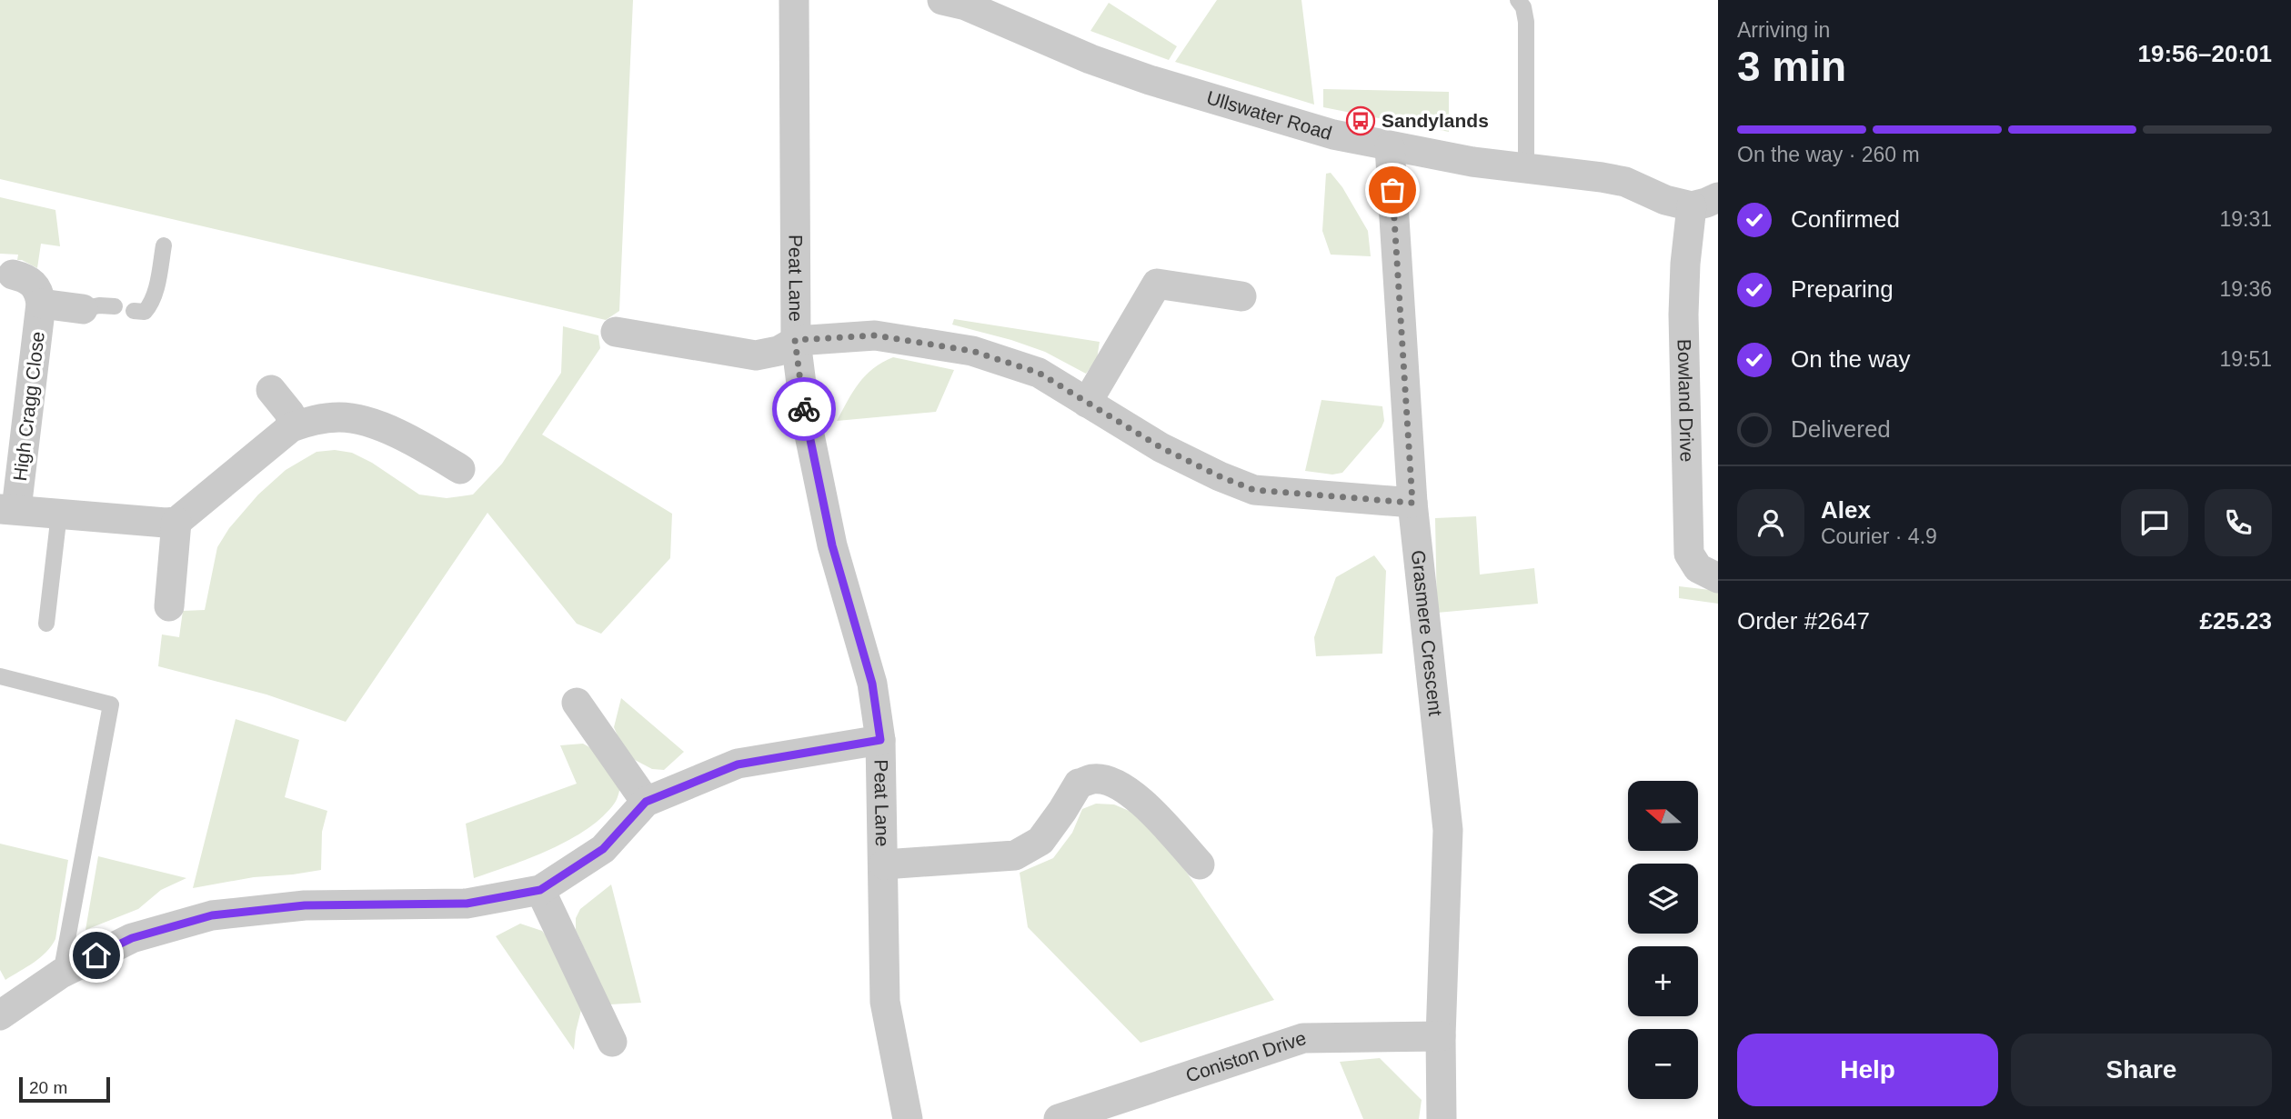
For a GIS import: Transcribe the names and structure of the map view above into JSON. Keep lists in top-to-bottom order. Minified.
{"streets":{"street":["Ullswater Road","Peat Lane","Bowland Drive","High Cragg Close","Grasmere Crescent","Coniston Drive"]},"crossings":[["Ullswater Road","Bowland Drive"],["Ullswater Road","Grasmere Crescent"],["Grasmere Crescent","Coniston Drive"]],"places":{"bus stop":["Sandylands"]},"scale_bar":"20 m","north":"left","page":{"heading":["3 min","Arriving in","19:56–20:01"],"panel":["Alex","Courier · 4.9","Order #2647","£25.23"],"bar":"On the way · 260 m","list":[["Confirmed","19:31"],["Preparing","19:36"],["On the way","19:51"],"Delivered"],"map_buttons":["+","−"],"buttons":["Help","Share"],"scale":"20 m"}}
